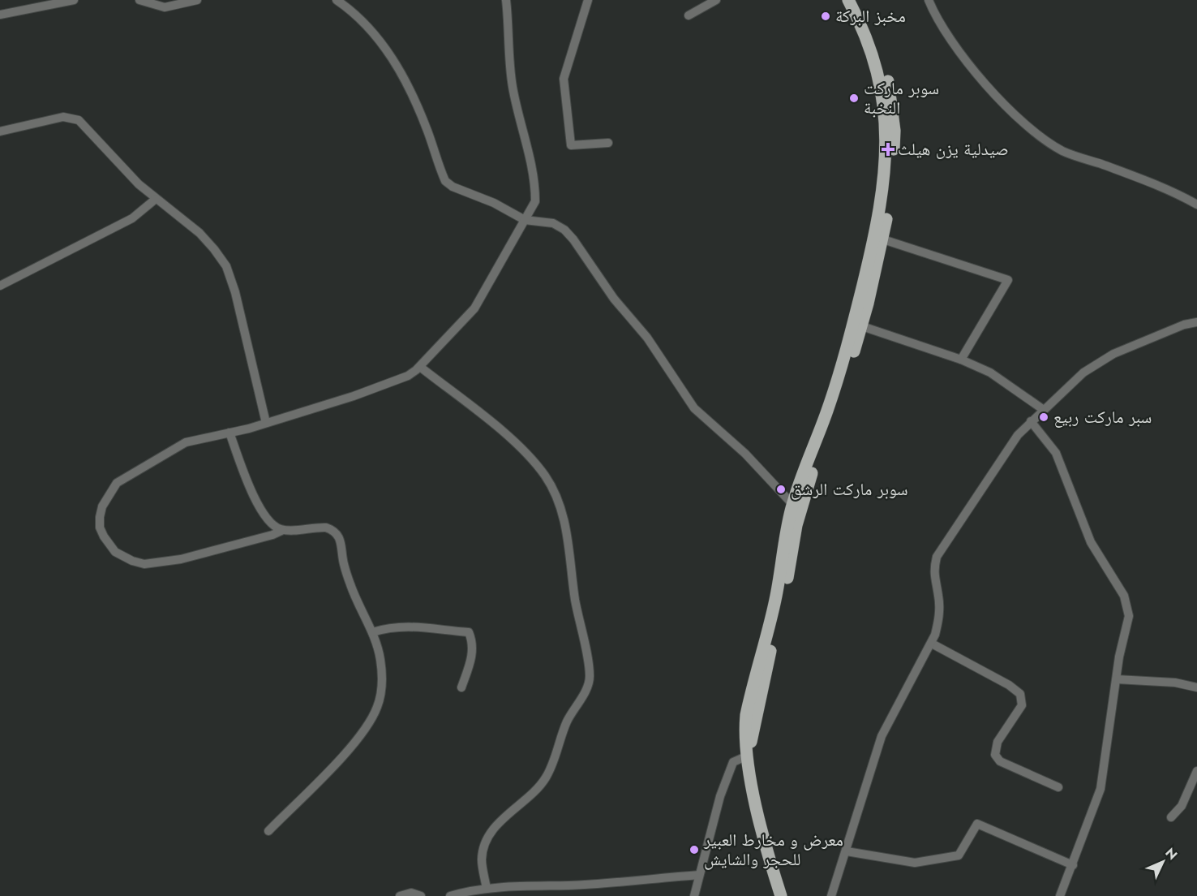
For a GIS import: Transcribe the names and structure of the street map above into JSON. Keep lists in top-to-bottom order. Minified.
{"places":{"other":["مخبز البركة","سوبر ماركت النخبة","سبر ماركت ربيع","سوبر ماركت الرشق","معرض و مخارط العبير للحجر والشايش"],"health":["صيدلية يزن هيلث"]},"north":"top right"}
